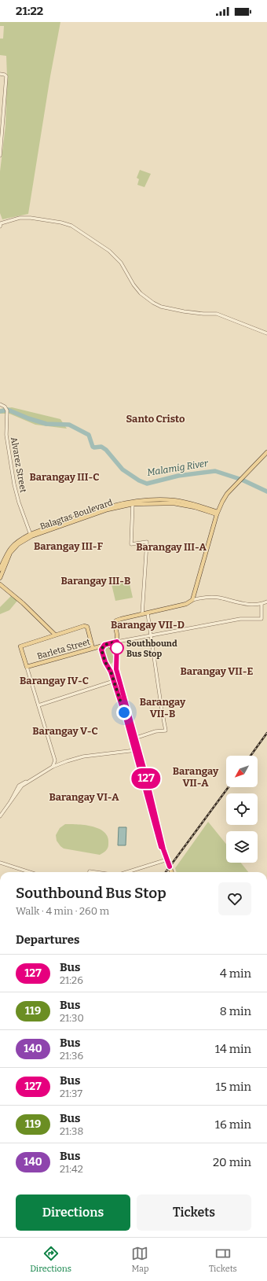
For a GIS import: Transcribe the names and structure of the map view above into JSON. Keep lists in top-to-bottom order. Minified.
{"streets":{"main road":["Balagtas Boulevard","Barleta Street"],"street":["Alvarez Street"]},"crossings":[["Alvarez Street","Balagtas Boulevard"]],"districts":["Santo Cristo","Barangay III-C","Barangay III-F","Barangay III-A","Barangay III-B","Barangay VII-D","Barangay VII-E","Barangay IV-C","Barangay VII-B","Barangay V-C","Barangay VII-A","Barangay VI-A"],"water":["Malamig River"],"places":["Southbound Bus Stop"],"lines":["bus line 127"],"north":"bottom left","page":{"status":"21:22","on_map":"127","heading":[["Southbound Bus Stop","Walk · 4 min · 260 m"],"Departures"],"list":[{"mark":"127","name":"Bus","note":"21:26","value":"4 min"},{"mark":"119","name":"Bus","note":"21:30","value":"8 min"},{"mark":"140","name":"Bus","note":"21:36","value":"14 min"},{"mark":"127","name":"Bus","note":"21:37","value":"15 min"},{"mark":"119","name":"Bus","note":"21:38","value":"16 min"},{"mark":"140","name":"Bus","note":"21:42","value":"20 min"}],"buttons":["Directions","Tickets"],"tabs":["Directions","Map","Tickets"]}}
